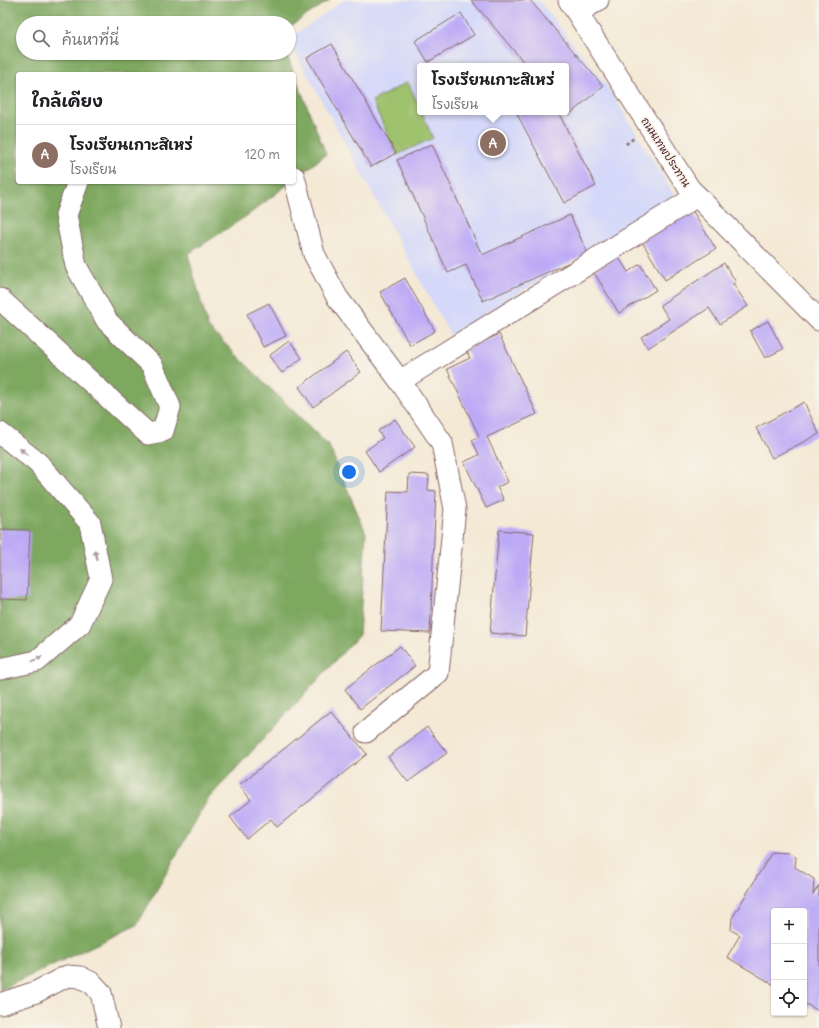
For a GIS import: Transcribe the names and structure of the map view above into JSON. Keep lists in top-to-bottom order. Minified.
{"streets":{"street":["ถนนเทพประทาน"]},"page":{"search":"ค้นหาที่นี่","popup":["โรงเรียนเกาะสิเหร่","โรงเรียน"],"heading":"ใกล้เคียง","list":[{"mark":"A","name":"โรงเรียนเกาะสิเหร่","note":"โรงเรียน","value":"120 m"}],"pins":"A","map_buttons":["+","−"]}}
